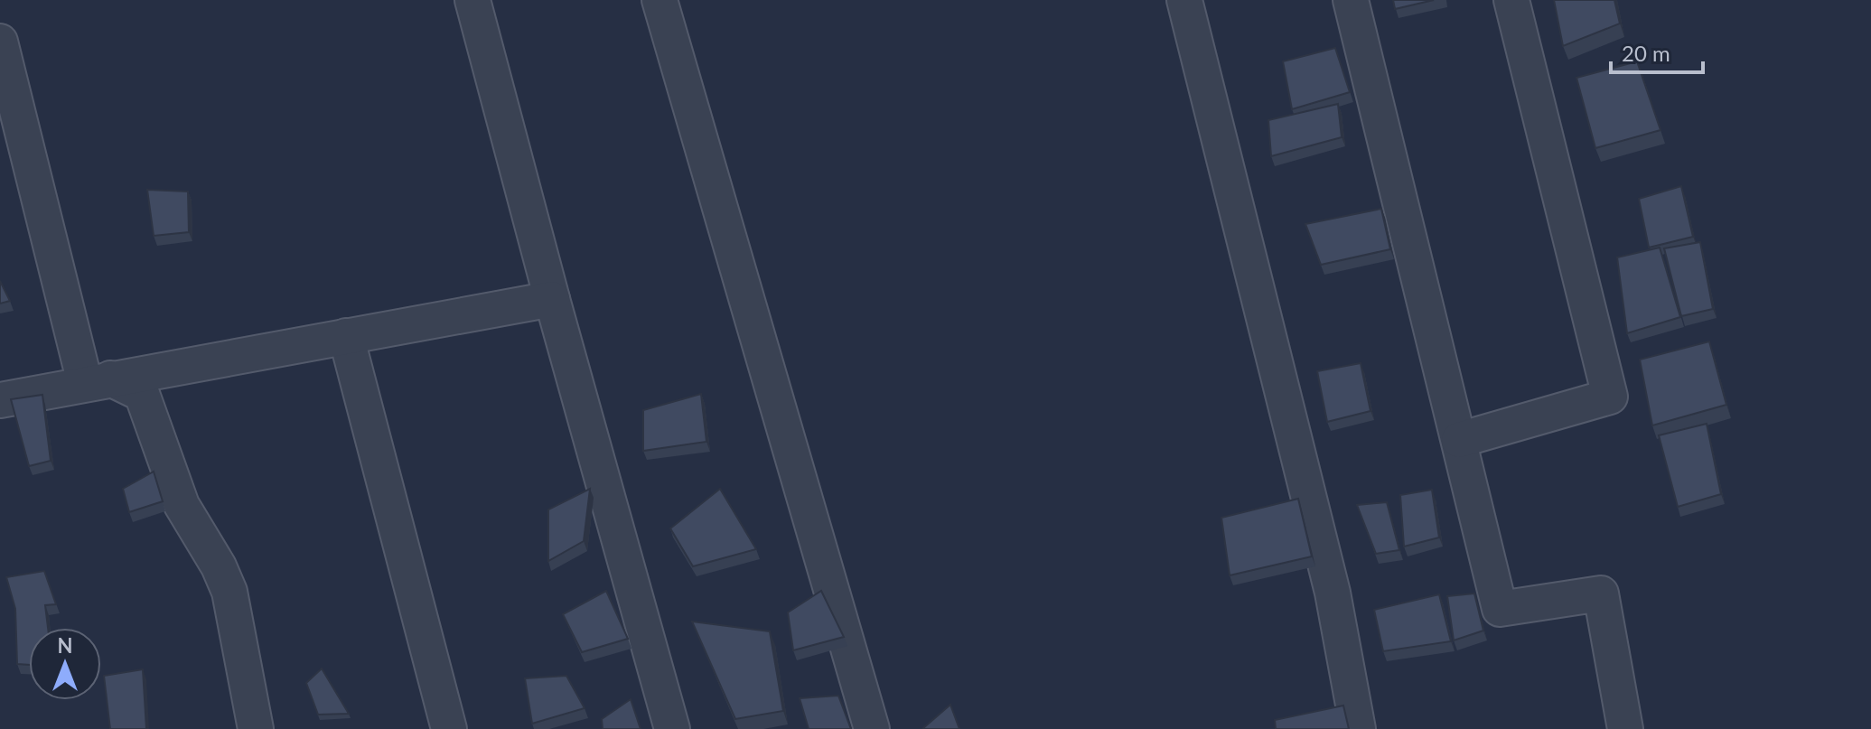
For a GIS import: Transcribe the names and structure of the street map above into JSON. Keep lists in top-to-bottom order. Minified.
{"scale_bar":"20 m","north":"top"}
